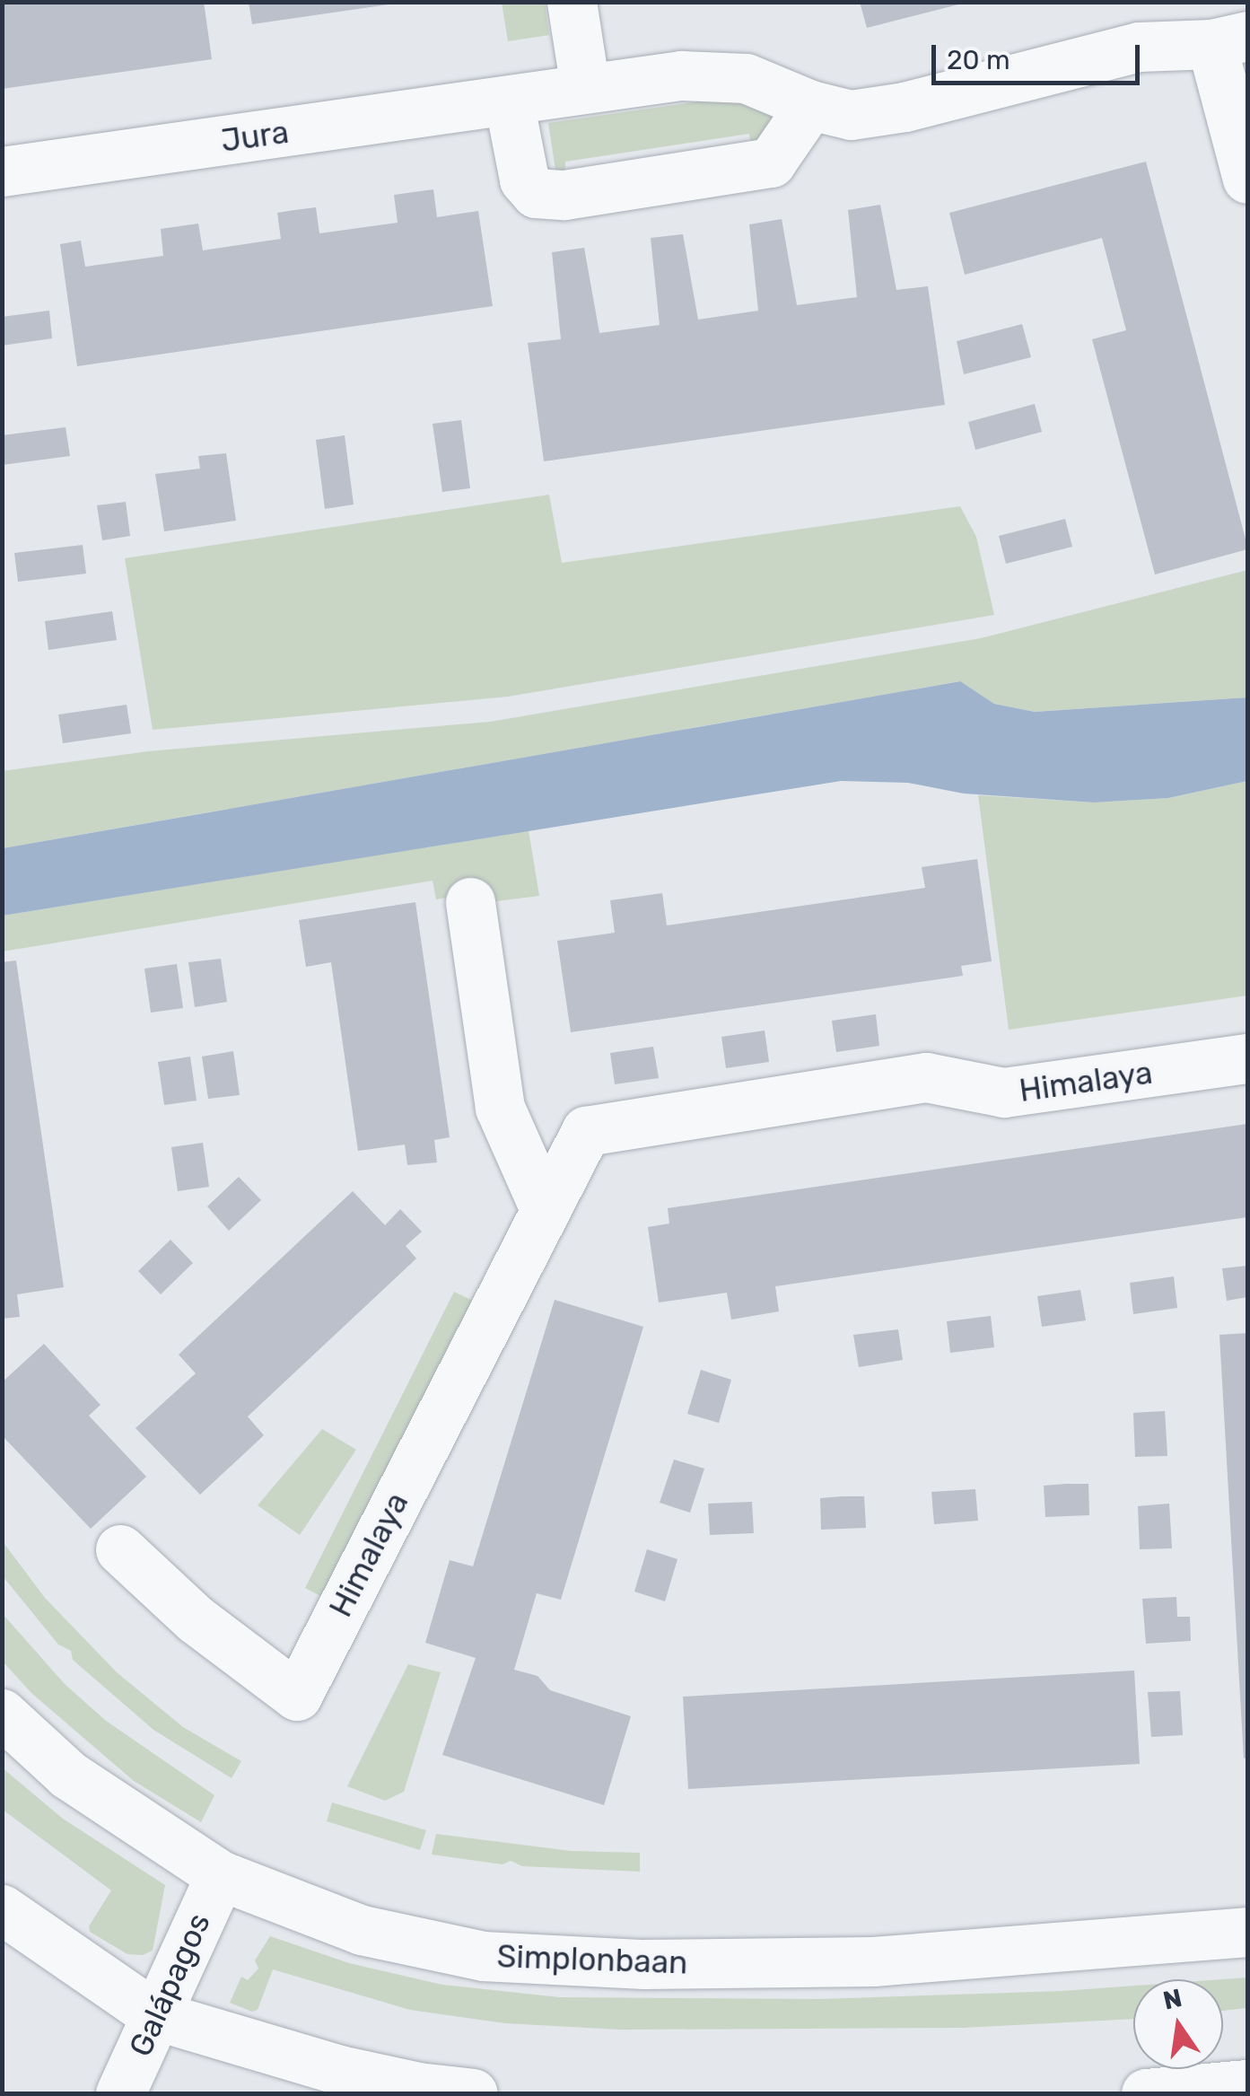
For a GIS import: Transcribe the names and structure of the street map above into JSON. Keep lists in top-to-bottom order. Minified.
{"streets":{"street":["Jura","Himalaya","Simplonbaan","Galápagos"]},"crossings":[["Simplonbaan","Galápagos"]],"scale_bar":"20 m","north":"top"}
